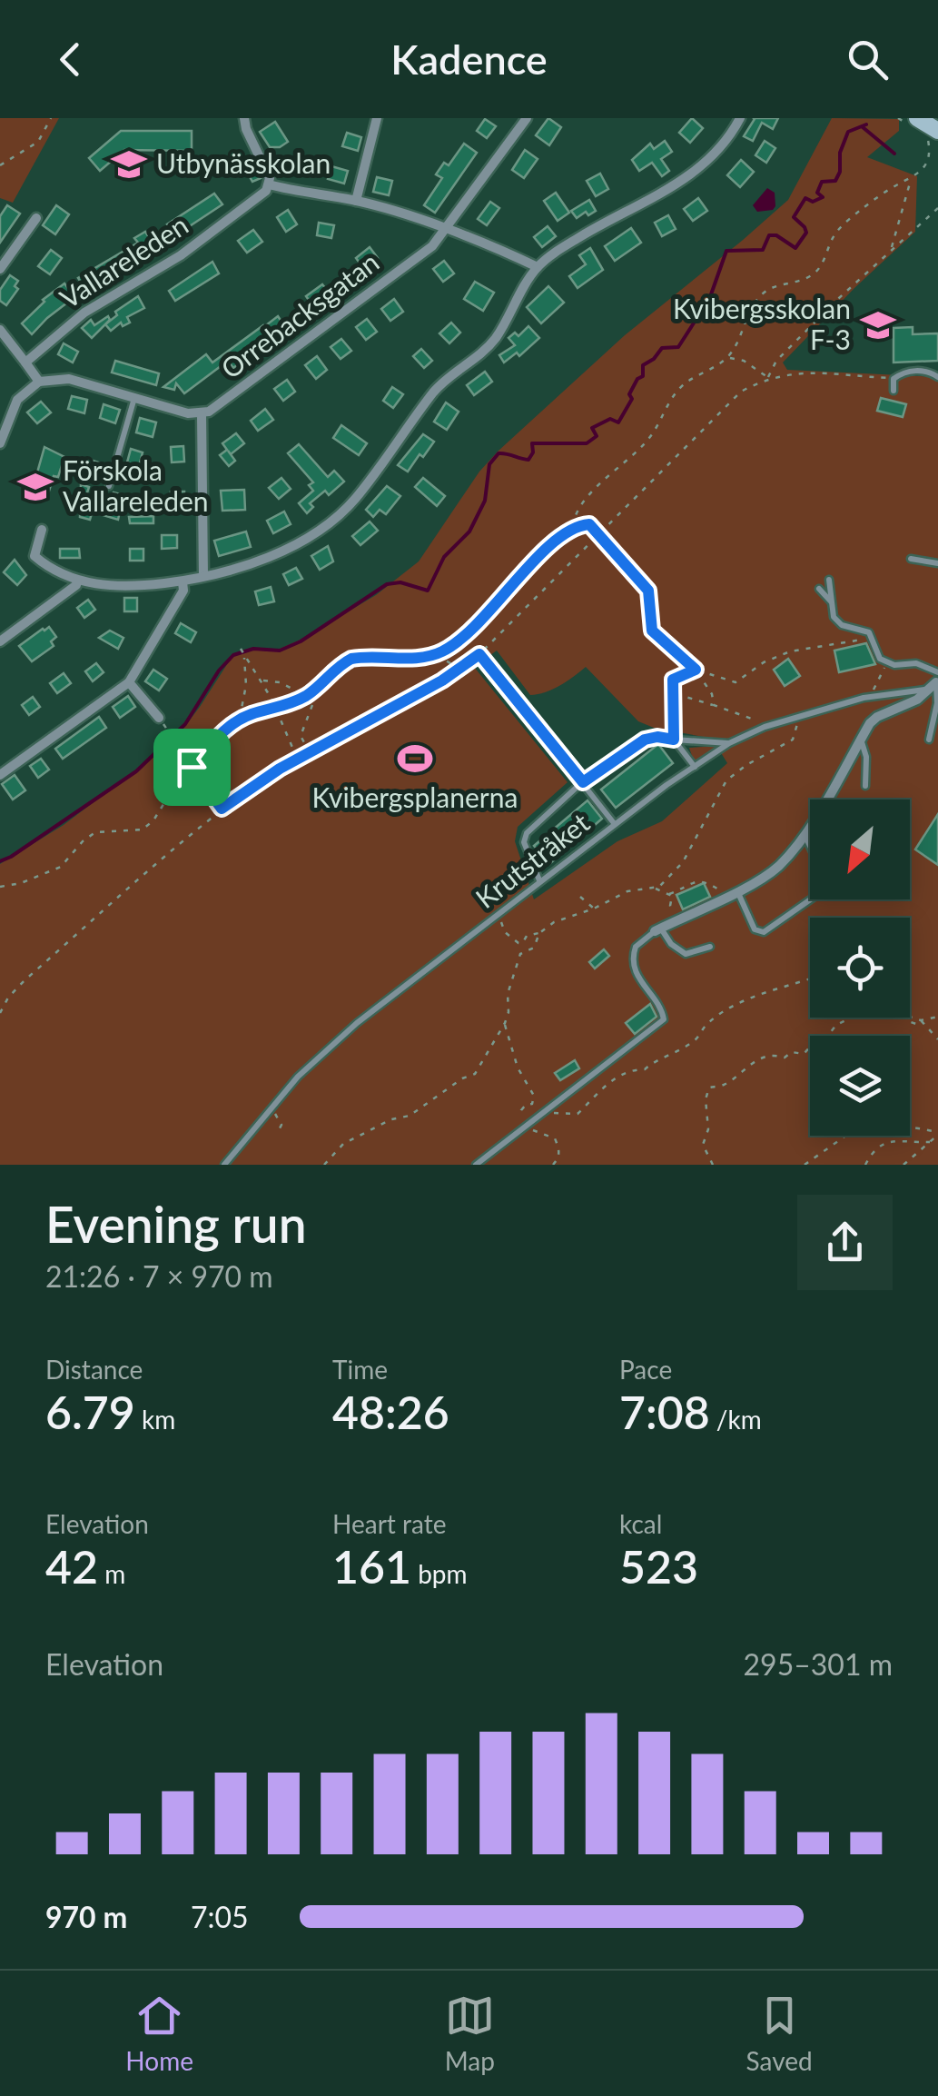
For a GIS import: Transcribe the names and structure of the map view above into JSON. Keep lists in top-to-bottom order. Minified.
{"streets":{"street":["Vallareleden","Orrebacksgatan"],"lane":["Krutstråket"]},"places":{"school or university":["Utbynässkolan","Kvibergsskolan F-3","Förskola Vallareleden"],"sports":["Kvibergsplanerna"]},"north":"bottom left","page":{"header":"Kadence","heading":["Evening run","21:26 · 7 × 970 m"],"stats":[["Distance","6.79 km"],["Time","48:26"],["Pace","7:08 /km"],["Elevation","42 m"],["Heart rate","161 bpm"],["kcal","523"]],"chart":["Elevation","295–301 m"],"list":[{"name":"970 m","note":"7:05"}],"tabs":["Home","Map","Saved"]}}
